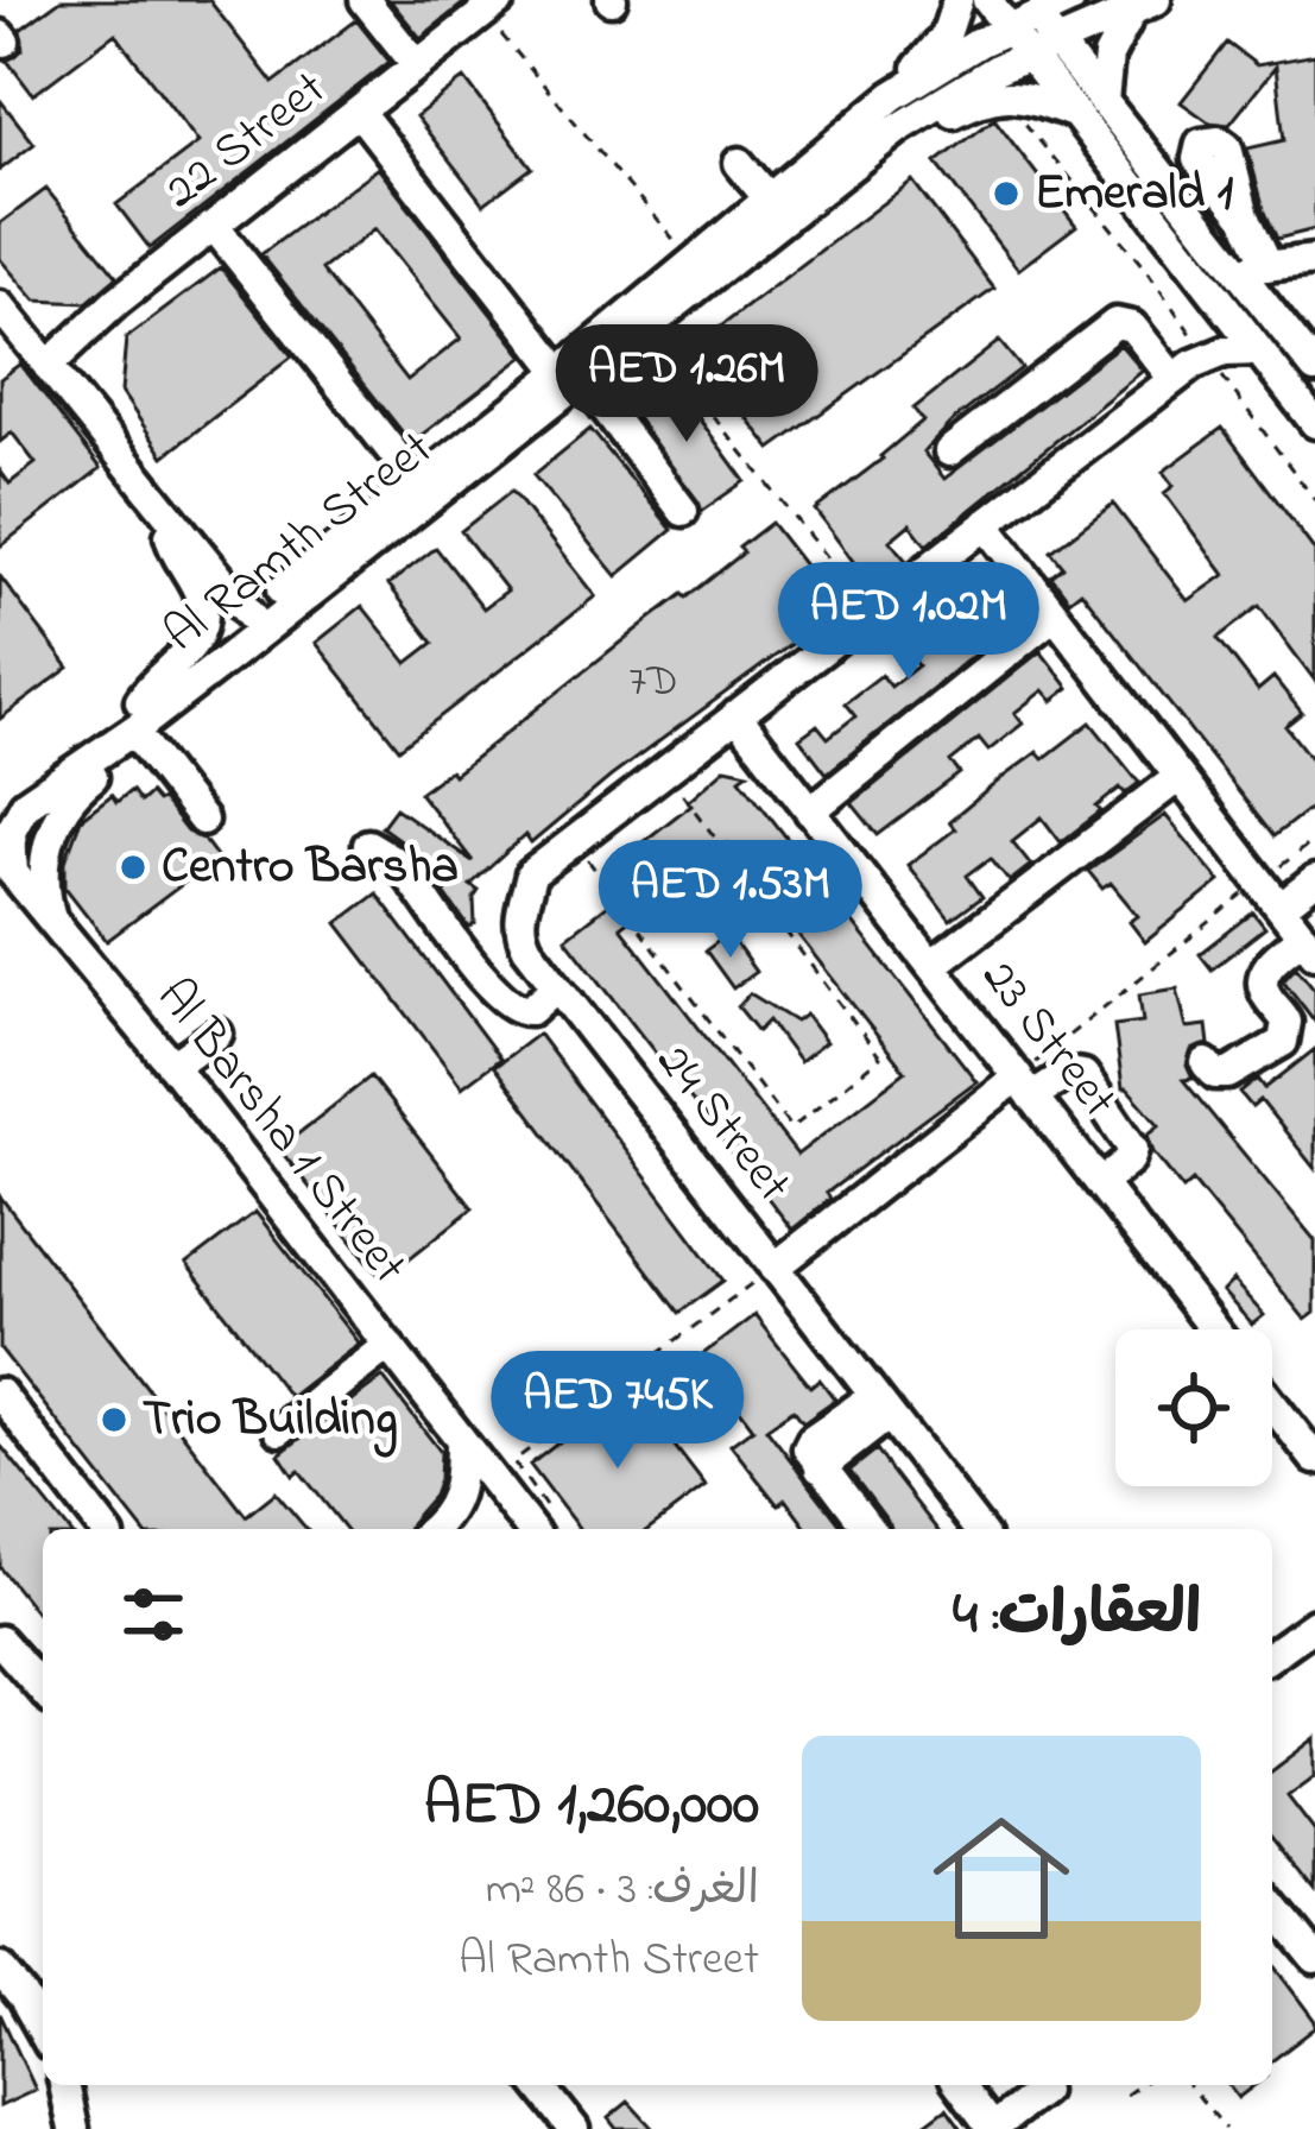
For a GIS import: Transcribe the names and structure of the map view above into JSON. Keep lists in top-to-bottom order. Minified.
{"streets":{"street":["22 Street","Al Ramth Street","23 Street","24 Street","Al Barsha 1 Street"]},"crossings":[["Al Ramth Street","Al Barsha 1 Street"],["23 Street","24 Street"]],"places":["Emerald 1","Centro Barsha","Trio Building"],"house_numbers":["7D"],"page":{"price":["AED 1.26M","AED 1.02M","AED 1.53M","AED 745K"],"heading":"العقارات: 4","list":[{"name":"AED 1,260,000","note":"الغرف: 3 · 86 m² · Al Ramth Street"}]}}
